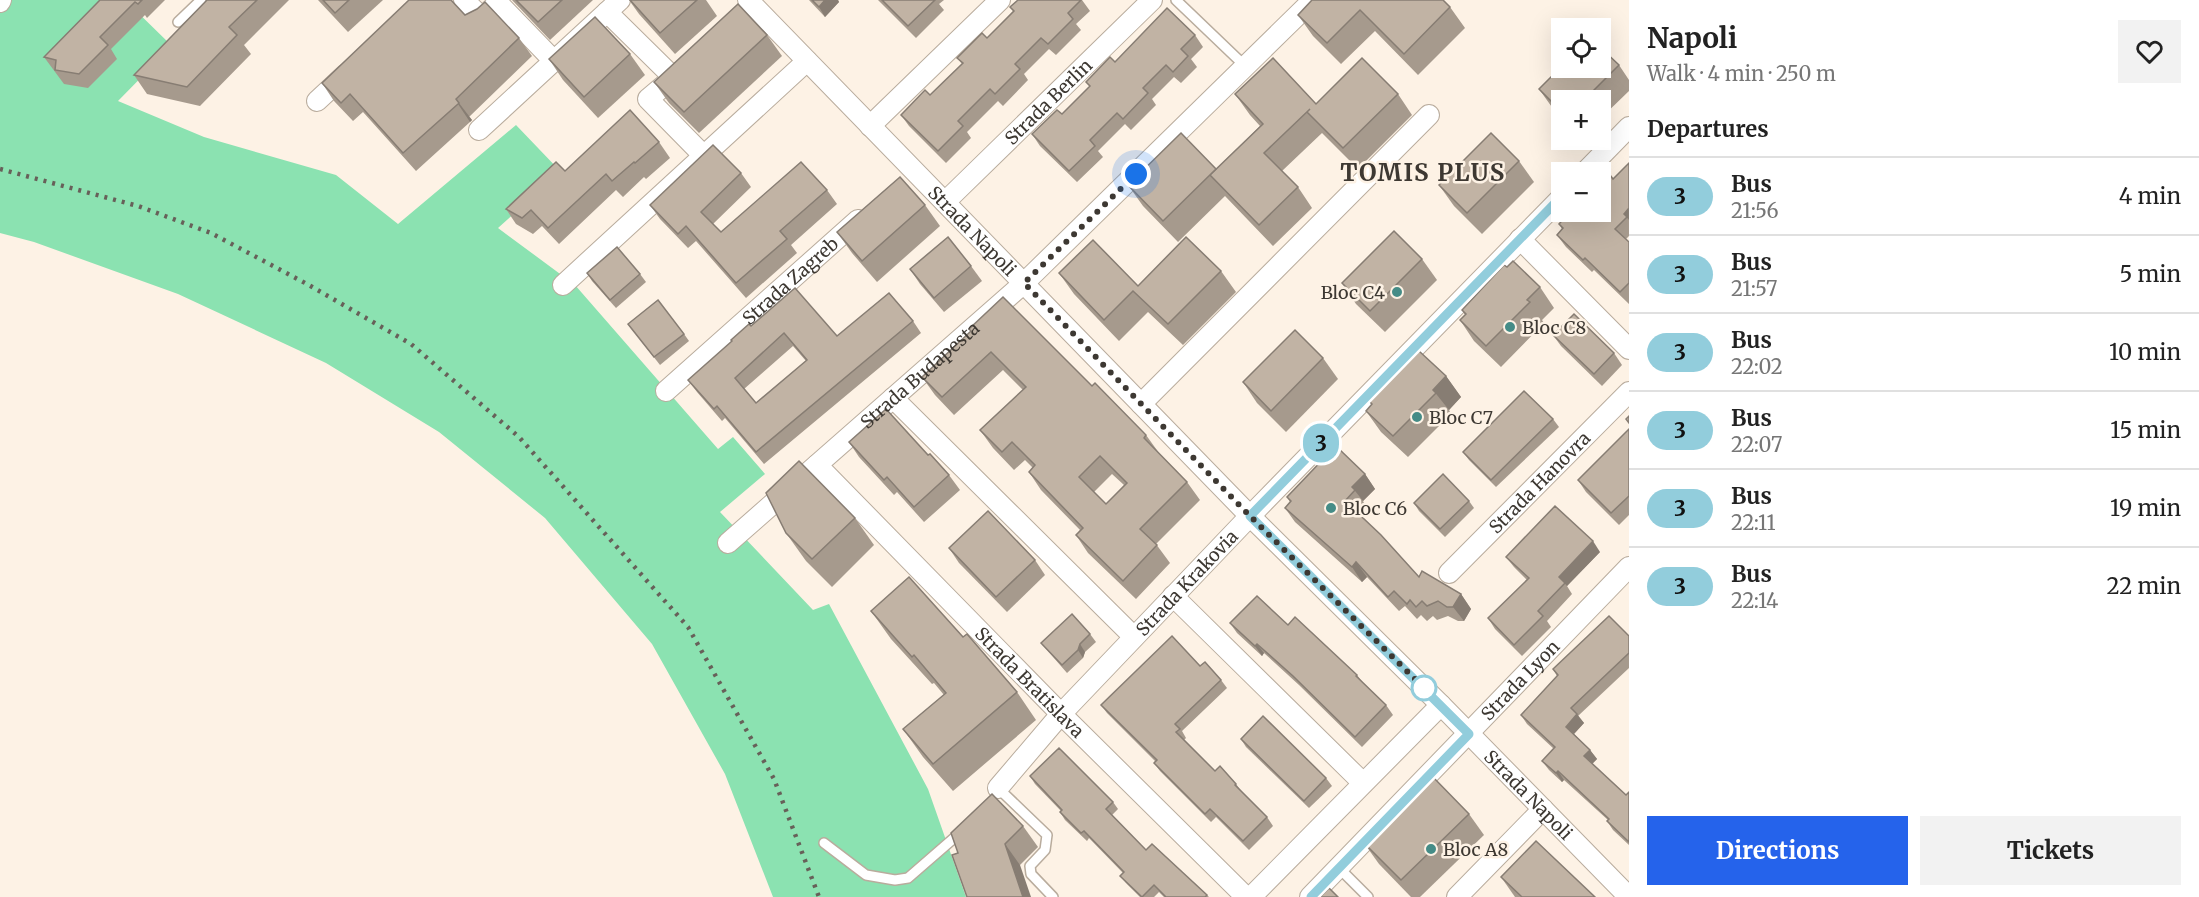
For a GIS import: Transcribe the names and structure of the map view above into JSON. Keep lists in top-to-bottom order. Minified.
{"streets":{"street":["Strada Berlin","Strada Napoli","Strada Zagreb","Strada Budapesta","Strada Hanovra","Strada Krakovia","Strada Lyon","Strada Bratislava"]},"crossings":[["Strada Berlin","Strada Napoli"],["Strada Napoli","Strada Budapesta"],["Strada Napoli","Strada Krakovia"],["Strada Napoli","Strada Lyon"],["Strada Budapesta","Strada Bratislava"],["Strada Krakovia","Strada Bratislava"]],"districts":["TOMIS PLUS"],"places":["Bloc C4","Bloc C8","Bloc C7","Bloc C6","Bloc A8"],"lines":["bus line 3"],"page":{"on_map":"3","heading":[["Napoli","Walk · 4 min · 250 m"],"Departures"],"map_buttons":["+","−"],"list":[{"mark":"3","name":"Bus","note":"21:56","value":"4 min"},{"mark":"3","name":"Bus","note":"21:57","value":"5 min"},{"mark":"3","name":"Bus","note":"22:02","value":"10 min"},{"mark":"3","name":"Bus","note":"22:07","value":"15 min"},{"mark":"3","name":"Bus","note":"22:11","value":"19 min"},{"mark":"3","name":"Bus","note":"22:14","value":"22 min"}],"buttons":["Directions","Tickets"]}}
